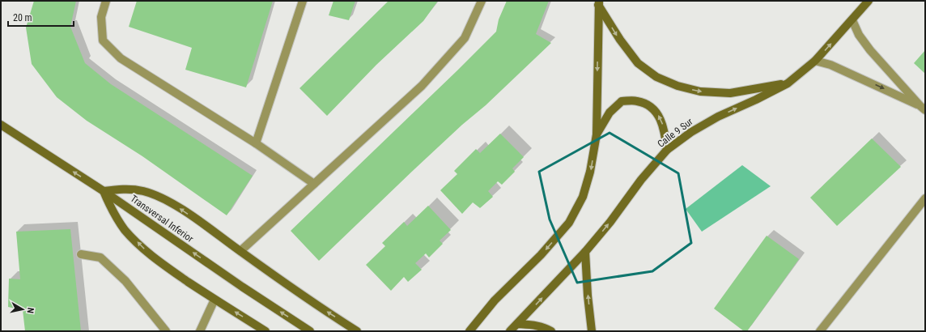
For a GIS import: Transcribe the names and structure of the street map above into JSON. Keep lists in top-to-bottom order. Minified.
{"streets":{"main road":["Calle 9 Sur","Transversal Inferior"]},"scale_bar":"20 m","north":"right"}
